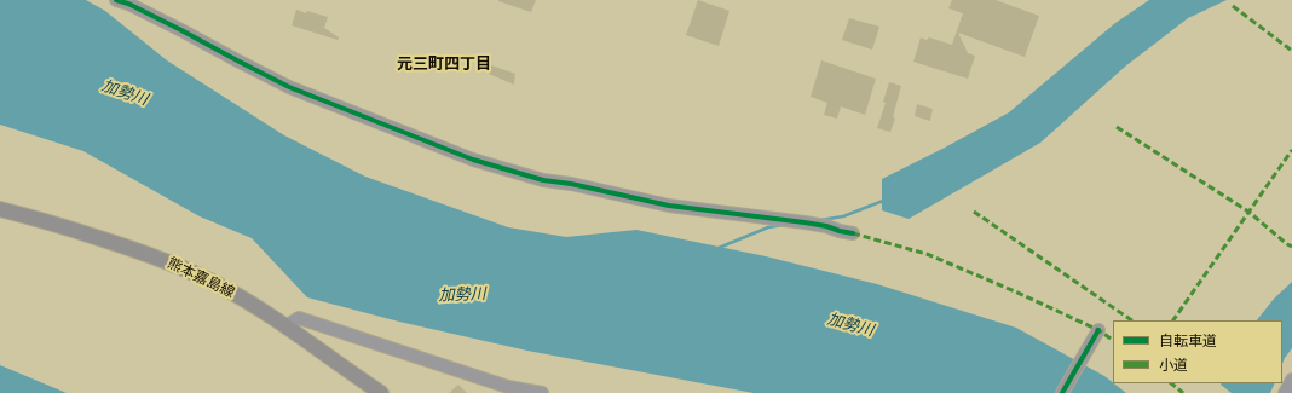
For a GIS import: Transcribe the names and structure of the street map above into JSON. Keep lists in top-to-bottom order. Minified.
{"streets":{"main road":["熊本嘉島線"]},"districts":["元三町四丁目"],"water":["加勢川"],"legend":["自転車道","小道"]}
